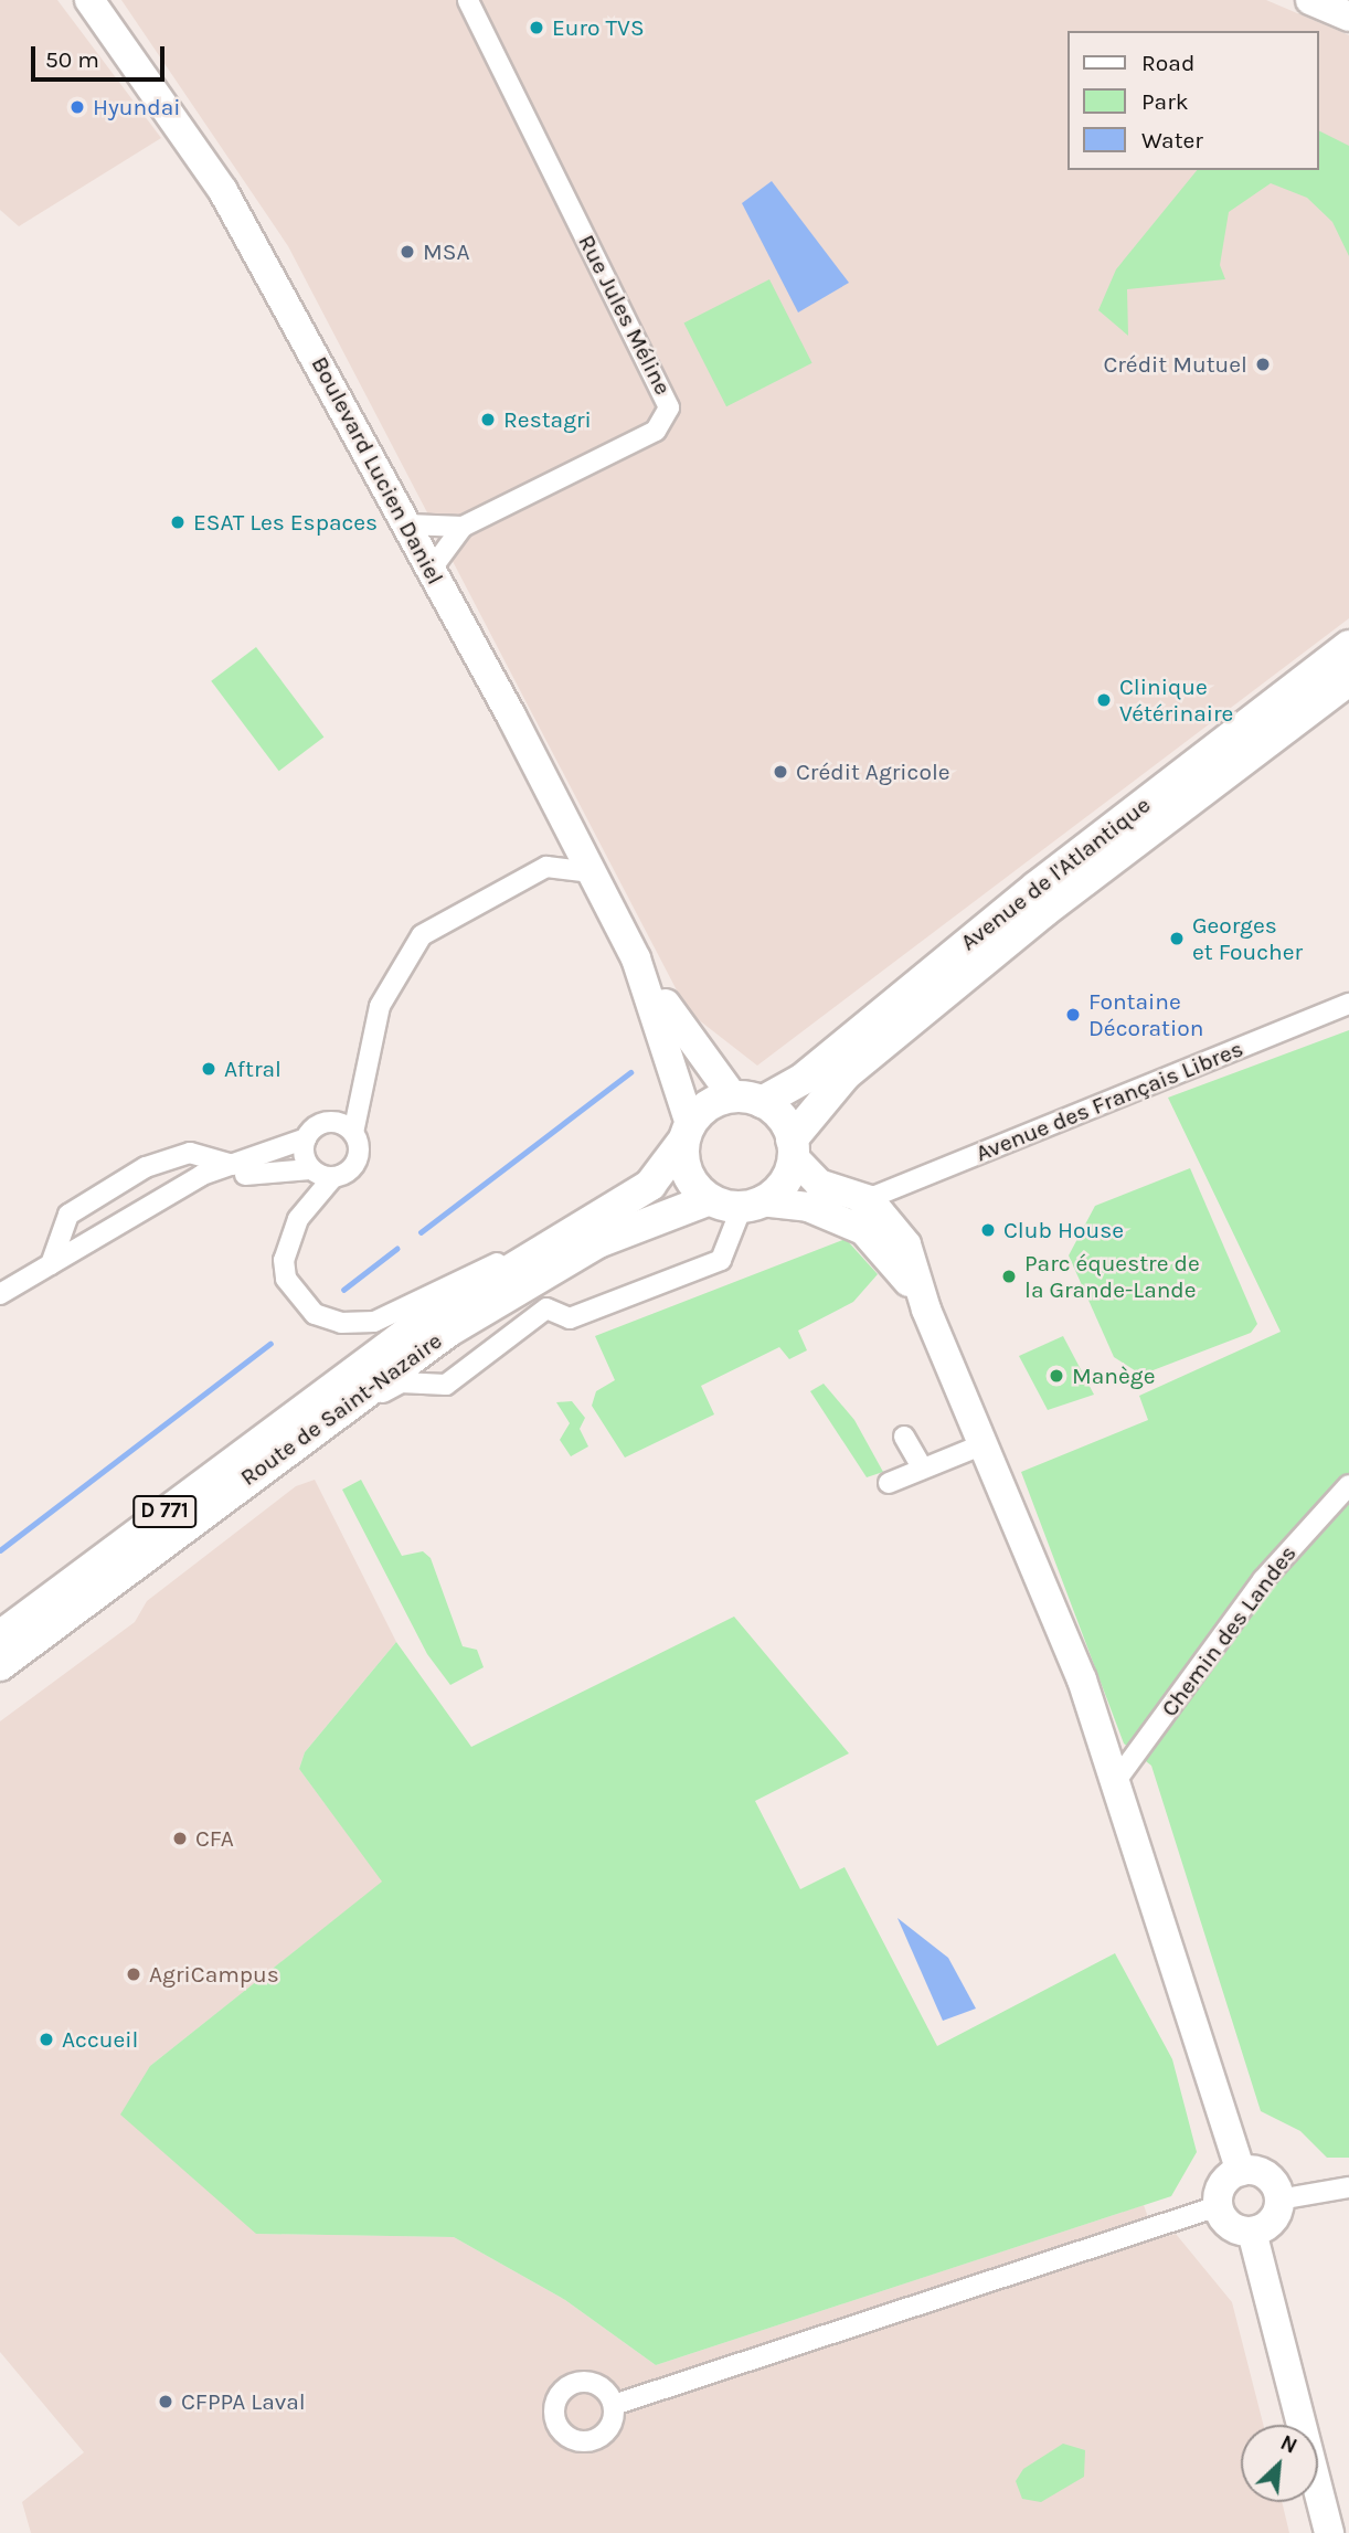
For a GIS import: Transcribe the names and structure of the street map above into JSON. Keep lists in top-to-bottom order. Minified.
{"streets":{"main road":["Avenue de l'Atlantique","Route de Saint-Nazaire","D 771"],"street":["Rue Jules Méline","Boulevard Lucien Daniel","Avenue des Français Libres","Chemin des Landes"]},"crossings":[["Rue Jules Méline","Boulevard Lucien Daniel"],["Boulevard Lucien Daniel","Avenue de l'Atlantique"],["Boulevard Lucien Daniel","Route de Saint-Nazaire"],["Avenue de l'Atlantique","Route de Saint-Nazaire"]],"places":["Euro TVS","Hyundai","MSA","Crédit Mutuel","Restagri","ESAT Les Espaces","Clinique Vétérinaire","Crédit Agricole","Georges et Foucher","Fontaine Décoration","Aftral","Club House","Parc équestre de la Grande-Lande","Manège","CFA","AgriCampus","Accueil","CFPPA Laval"],"legend":["Road","Park","Water"],"scale_bar":"50 m","north":"top right"}
